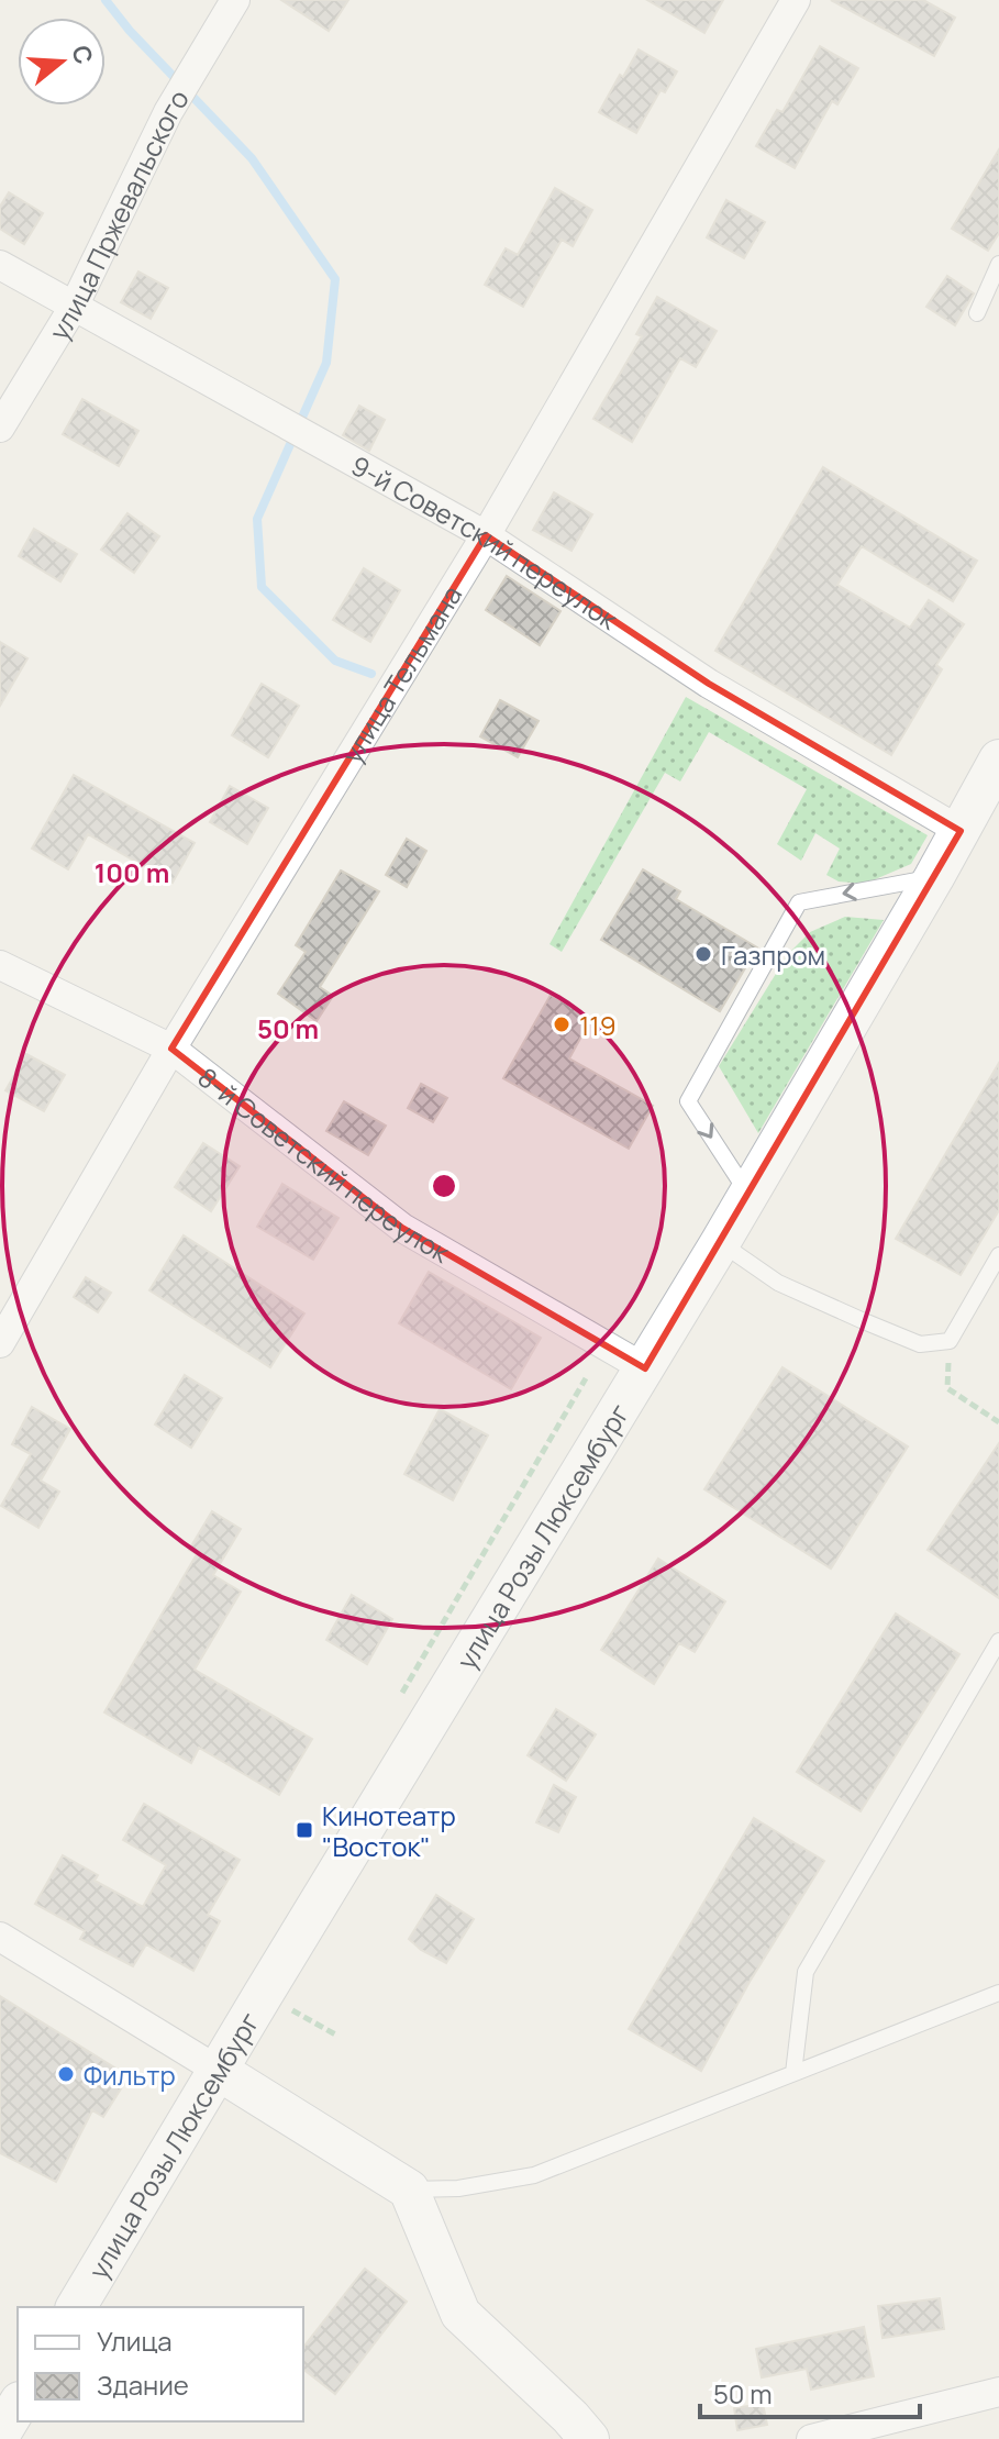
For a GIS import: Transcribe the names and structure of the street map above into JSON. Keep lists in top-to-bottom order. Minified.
{"streets":{"main road":["улица Розы Люксембург"],"street":["улица Пржевальского","9-й Советский переулок","улица Тельмана","8-й Советский переулок"]},"crossings":[["улица Пржевальского","9-й Советский переулок"],["9-й Советский переулок","улица Тельмана"],["9-й Советский переулок","улица Розы Люксембург"],["улица Тельмана","8-й Советский переулок"],["8-й Советский переулок","улица Розы Люксембург"]],"places":{"other":["Газпром","119","Фильтр"],"transit":["Кинотеатр \"Восток\""]},"legend":["Улица","Здание"],"scale_bar":"50 m","north":"right","rings":["100 m","50 m"]}
